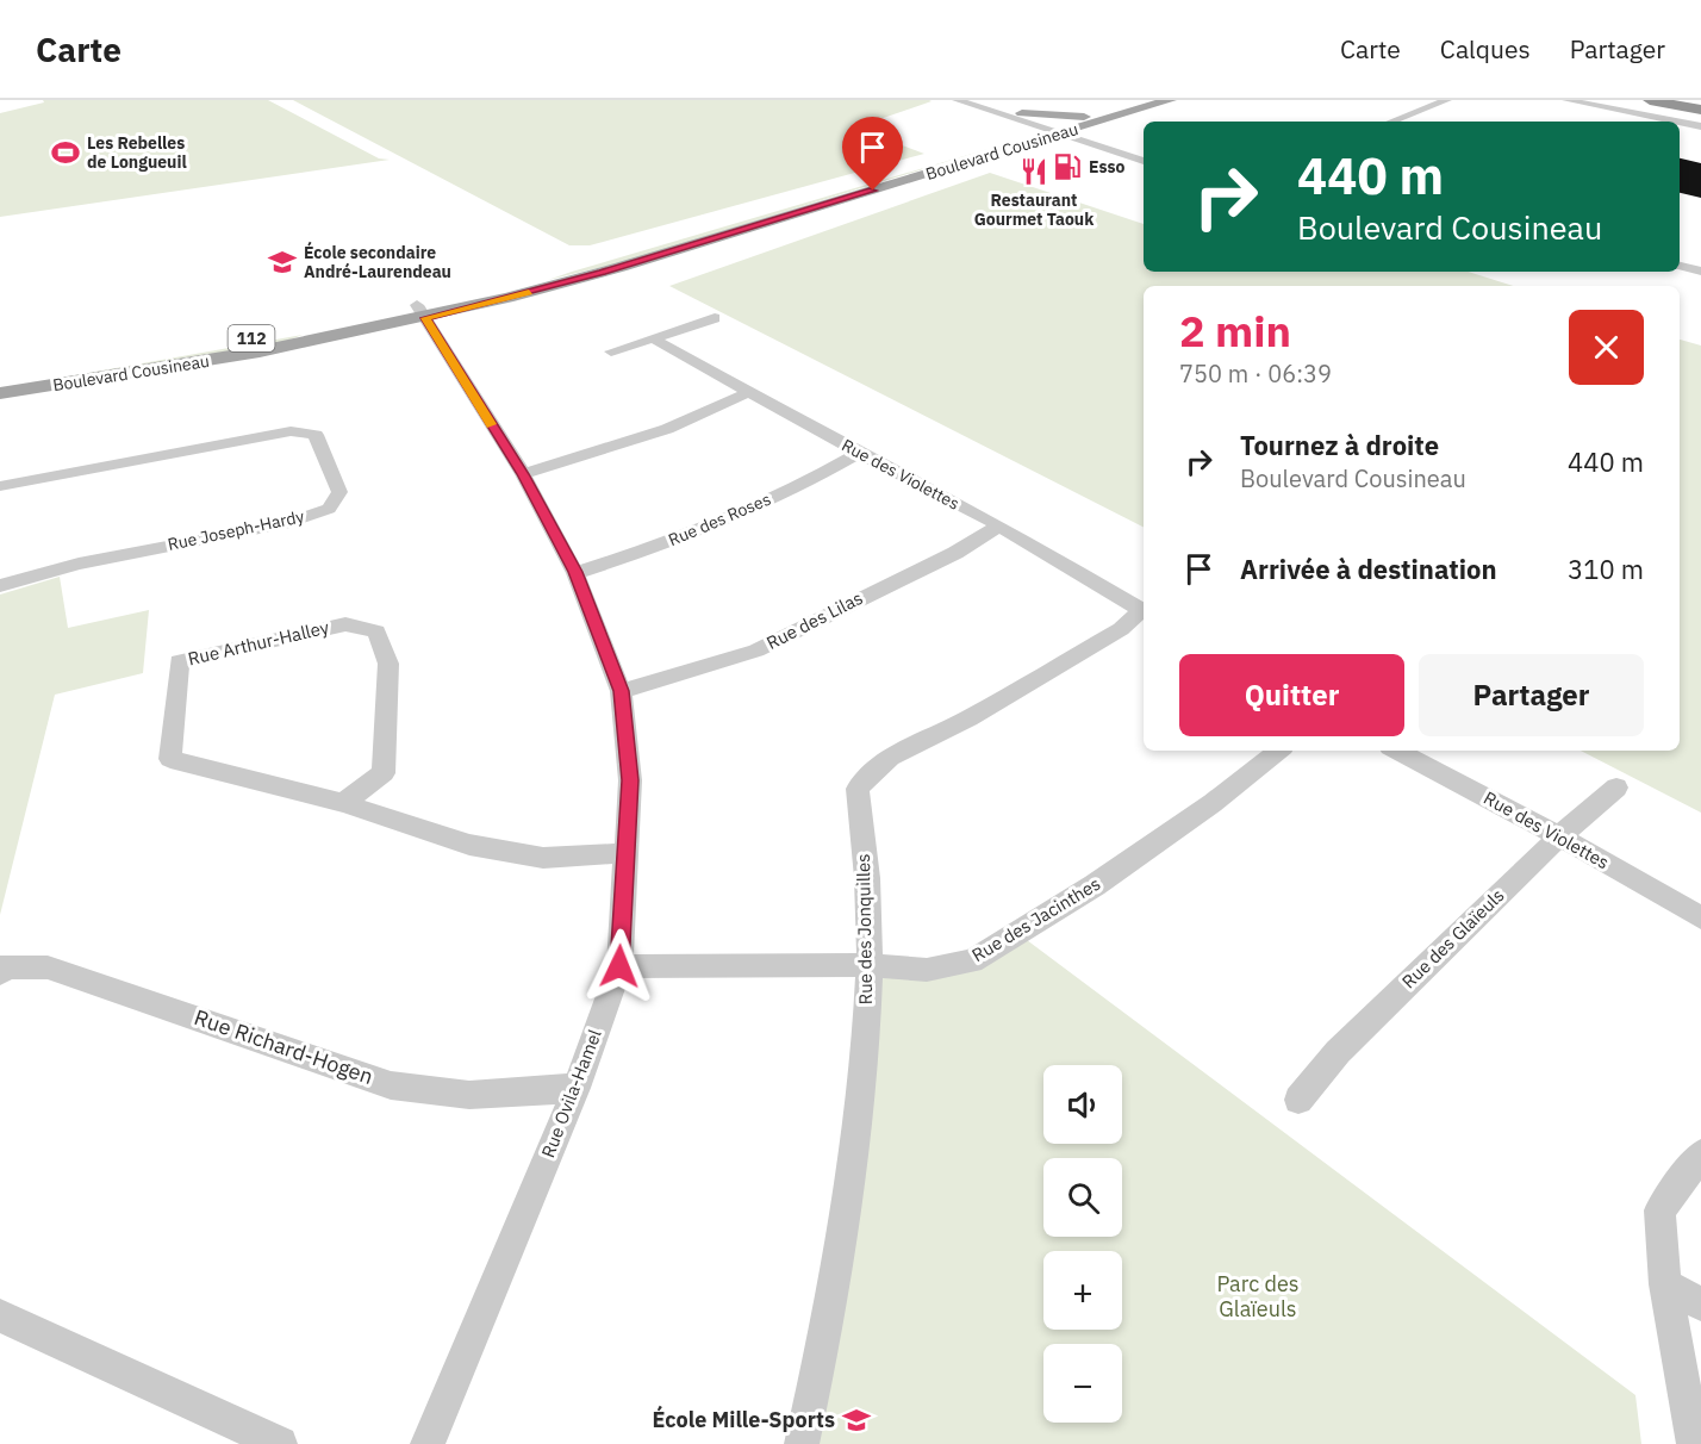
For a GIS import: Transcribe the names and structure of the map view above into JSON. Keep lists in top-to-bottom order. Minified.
{"streets":{"main road":["Boulevard Cousineau","112"],"street":["Rue des Violettes","Rue des Roses","Rue Joseph-Hardy","Rue des Lilas","Rue Arthur-Halley","Rue des Jacinthes","Rue des Jonquilles","Rue des Glaïeuls","Rue Richard-Hogen","Rue Ovila-Hamel"]},"crossings":[["Boulevard Cousineau","Rue Ovila-Hamel"],["Rue des Violettes","Rue des Roses"],["Rue des Violettes","Rue des Lilas"],["Rue des Violettes","Rue des Jonquilles"],["Rue des Violettes","Rue des Glaïeuls"],["Rue des Roses","Rue Ovila-Hamel"],["Rue des Lilas","Rue Ovila-Hamel"],["Rue Arthur-Halley","Rue Ovila-Hamel"],["Rue des Jacinthes","Rue des Jonquilles"],["Rue des Jacinthes","Rue Ovila-Hamel"],["Rue Richard-Hogen","Rue Ovila-Hamel"]],"parks":["Parc des Glaïeuls"],"places":{"sports":["Les Rebelles de Longueuil"],"fuel station":["Esso"],"restaurant":["Restaurant Gourmet Taouk"],"school or university":["École secondaire André-Laurendeau","École Mille-Sports"]},"page":{"header":"Carte","nav":["Carte","Calques","Partager"],"turn":["440 m","Boulevard Cousineau"],"heading":["2 min","750 m · 06:39"],"list":[{"name":"Tournez à droite","note":"Boulevard Cousineau","value":"440 m"},{"name":"Arrivée à destination","value":"310 m"}],"buttons":["Quitter","Partager"],"map_buttons":["+","−"]}}
